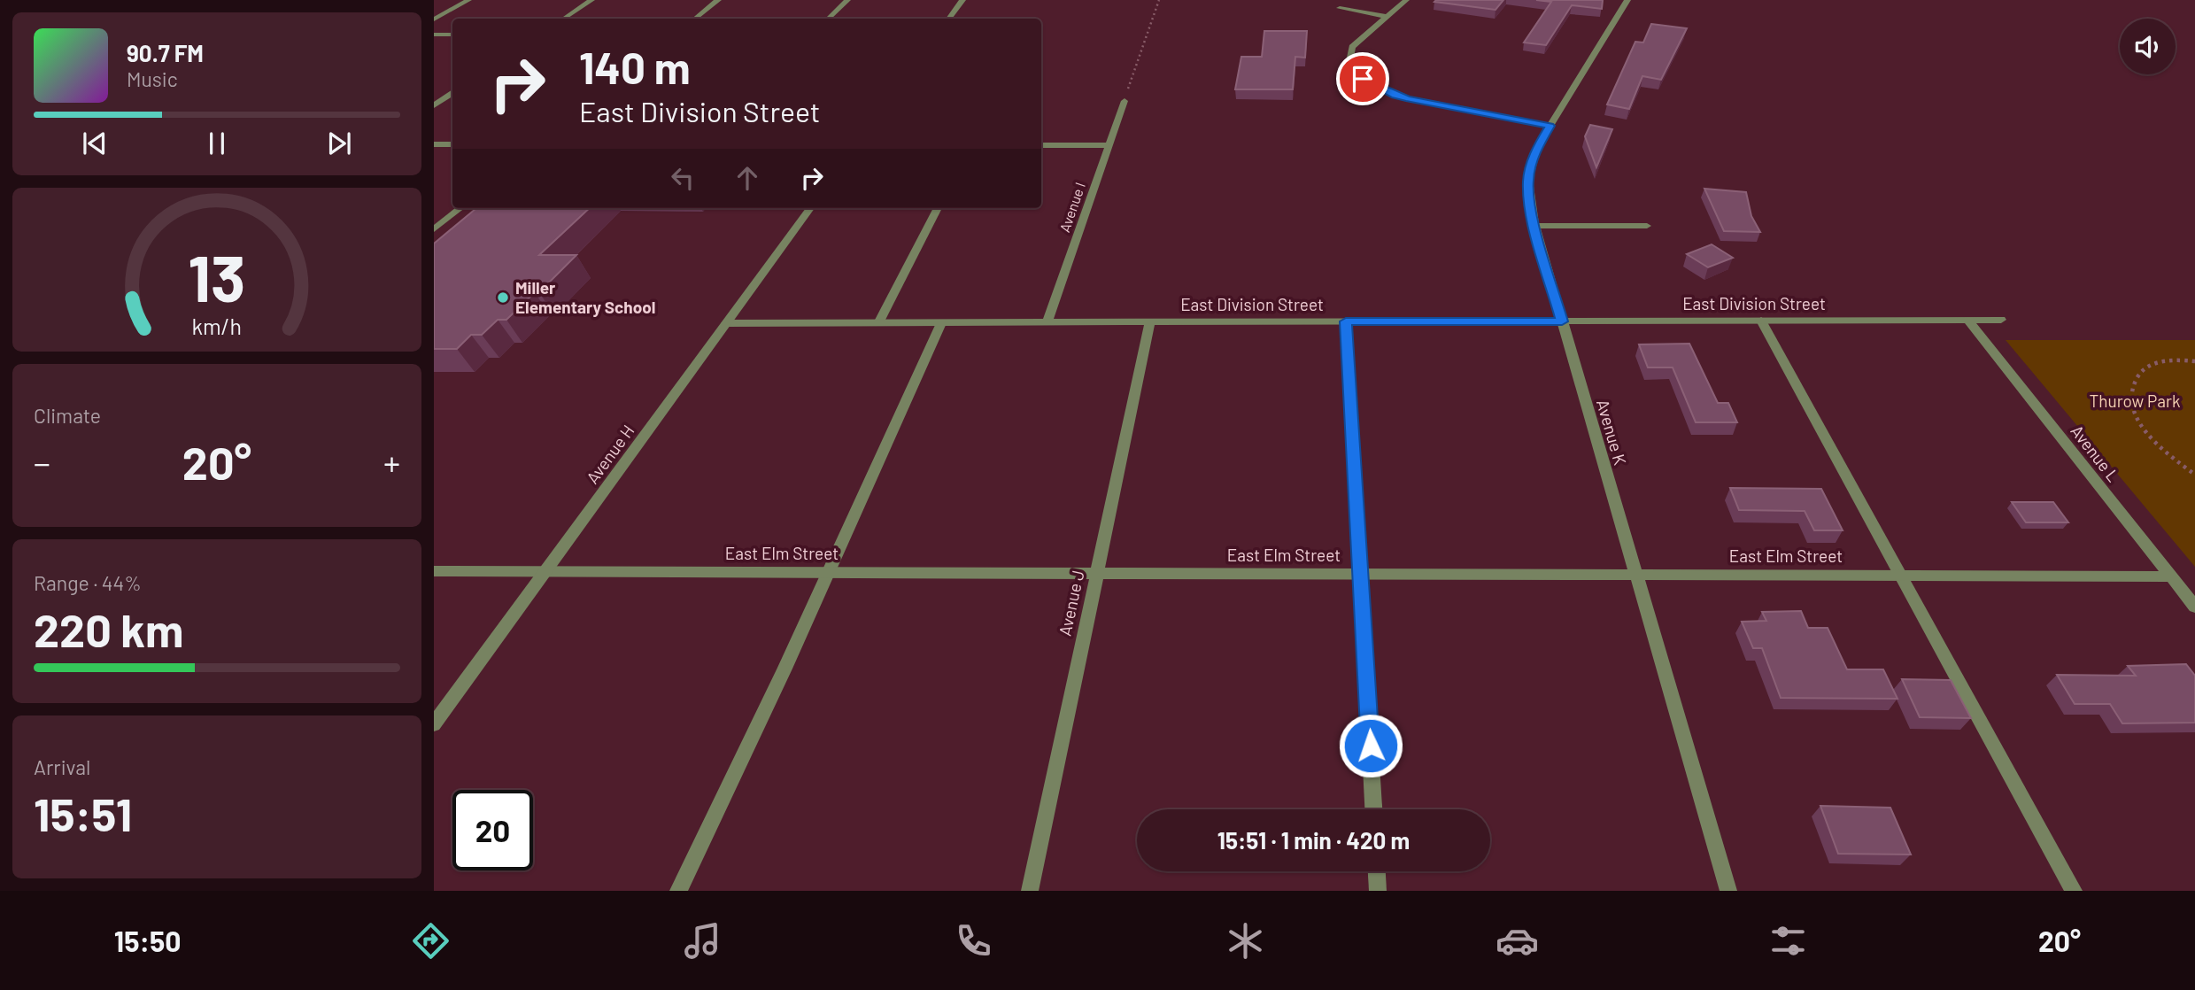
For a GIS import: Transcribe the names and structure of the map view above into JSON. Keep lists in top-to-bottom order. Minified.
{"streets":{"street":["Avenue I","East Division Street","Avenue K","Avenue L","Avenue H","East Elm Street","Avenue J"]},"crossings":[["Avenue I","East Division Street"],["East Division Street","Avenue K"],["East Division Street","Avenue L"],["East Division Street","Avenue H"],["East Division Street","Avenue J"],["Avenue K","East Elm Street"],["Avenue L","East Elm Street"],["Avenue H","East Elm Street"],["East Elm Street","Avenue J"]],"parks":["Thurow Park"],"places":["Miller Elementary School"],"page":{"turn":["140 m","East Division Street"],"song":["90.7 FM","Music"],"tile":["Climate",["Range · 44%","220 km"],["Arrival","15:51"]],"heat":["−","20°","+"],"limit":"20","trip":"15:51 · 1 min · 420 m","tabs":["15:50","20°"],"gauge":["13","km/h"]}}
